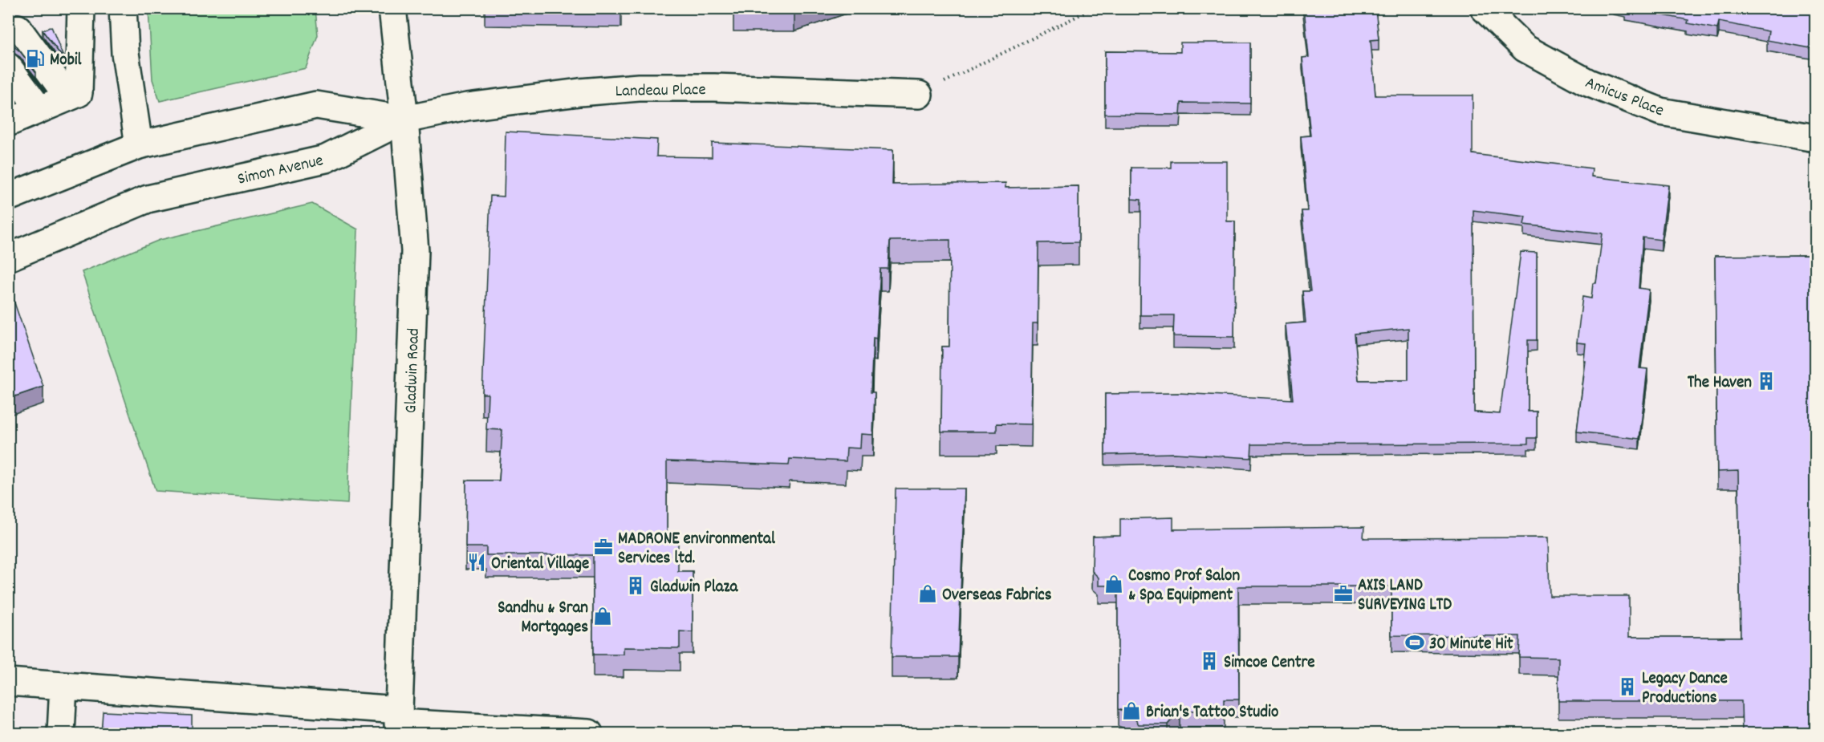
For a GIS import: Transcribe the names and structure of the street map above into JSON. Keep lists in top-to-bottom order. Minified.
{"streets":{"street":["Landeau Place","Amicus Place","Simon Avenue","Gladwin Road"]},"crossings":[["Landeau Place","Simon Avenue"],["Landeau Place","Gladwin Road"],["Simon Avenue","Gladwin Road"]],"places":{"fuel station":["Mobil"],"building":["The Haven","Gladwin Plaza","Simcoe Centre","Legacy Dance Productions"],"office":["MADRONE environmental Services ltd.","AXIS LAND SURVEYING LTD"],"restaurant":["Oriental Village"],"shop":["Cosmo Prof Salon & Spa Equipment","Overseas Fabrics","Sandhu & Sran Mortgages","Brian's Tattoo Studio"],"sports":["30 Minute Hit"]}}
